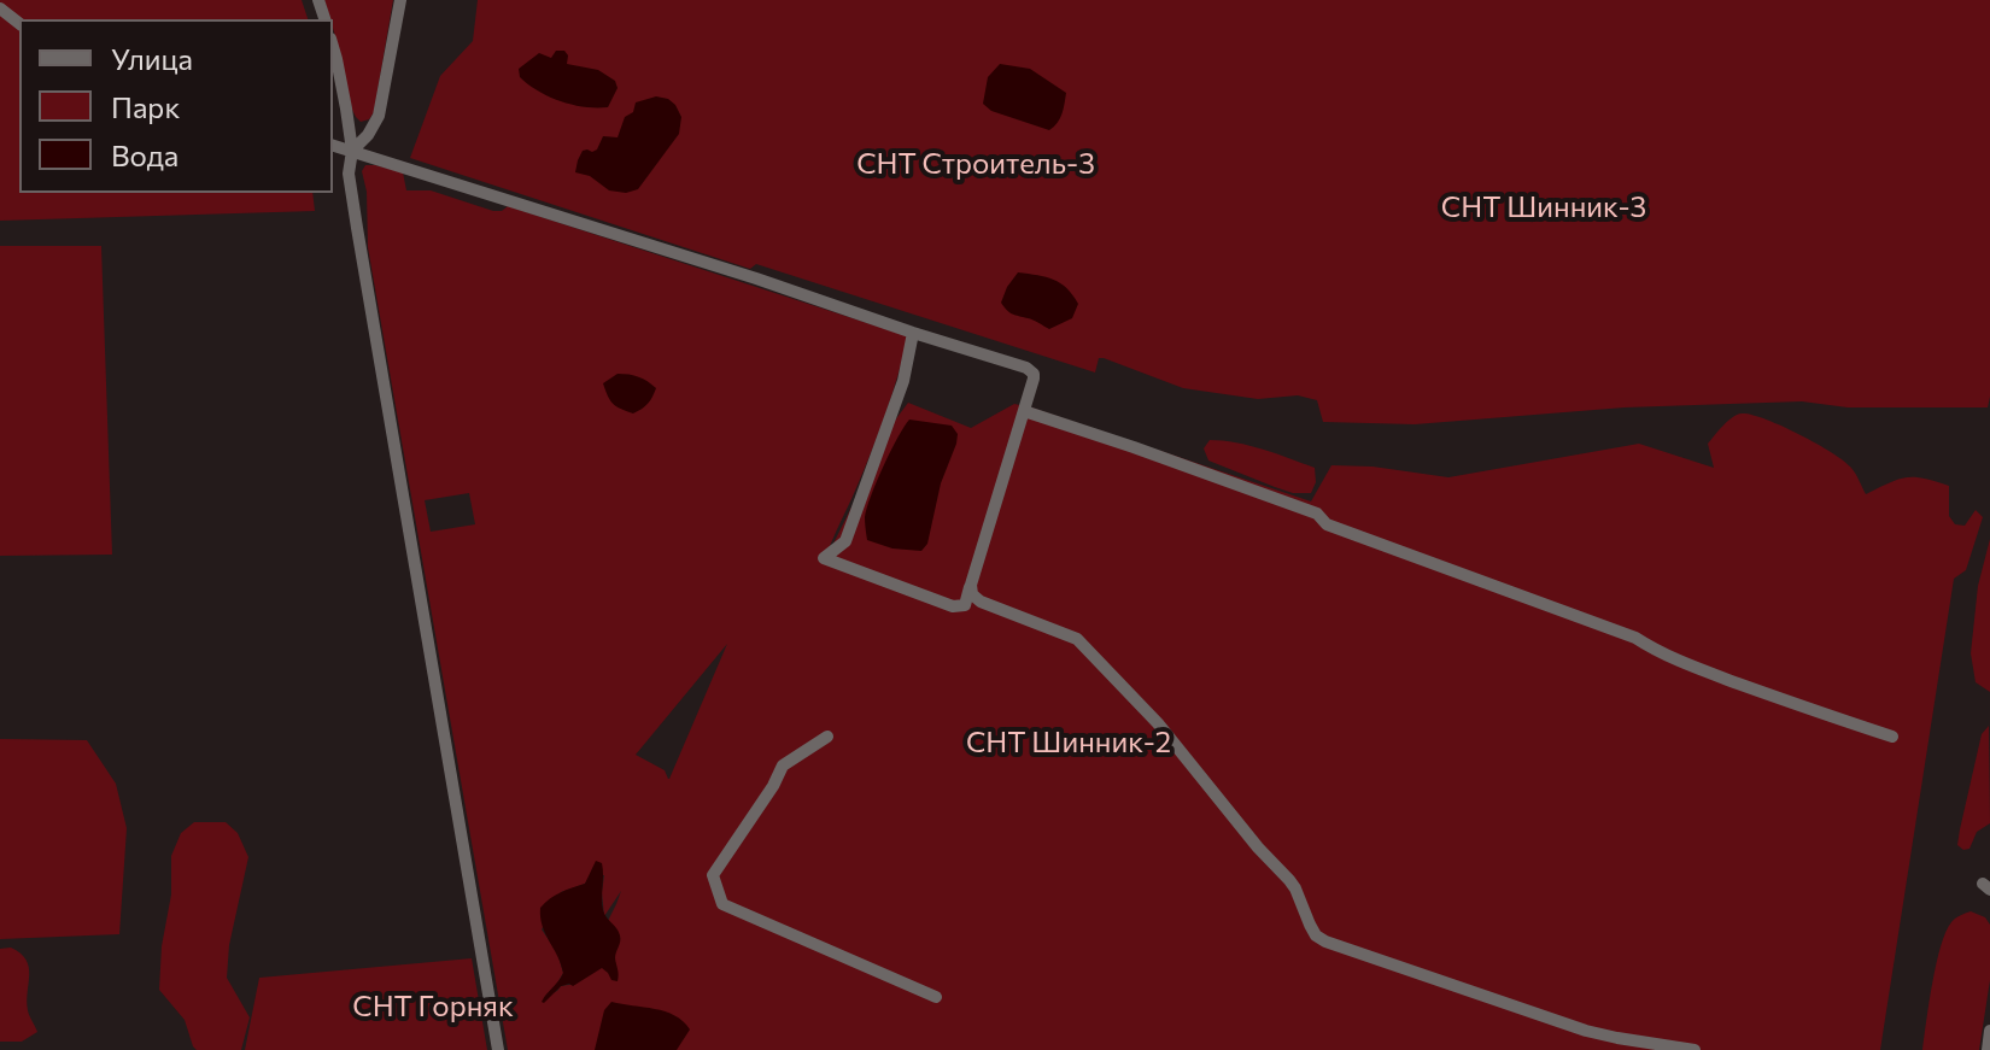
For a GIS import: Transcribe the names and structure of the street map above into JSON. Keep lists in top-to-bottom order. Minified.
{"parks":["СНТ Строитель-3","СНТ Шинник-3","СНТ Шинник-2","СНТ Горняк"],"legend":["Улица","Парк","Вода"]}
